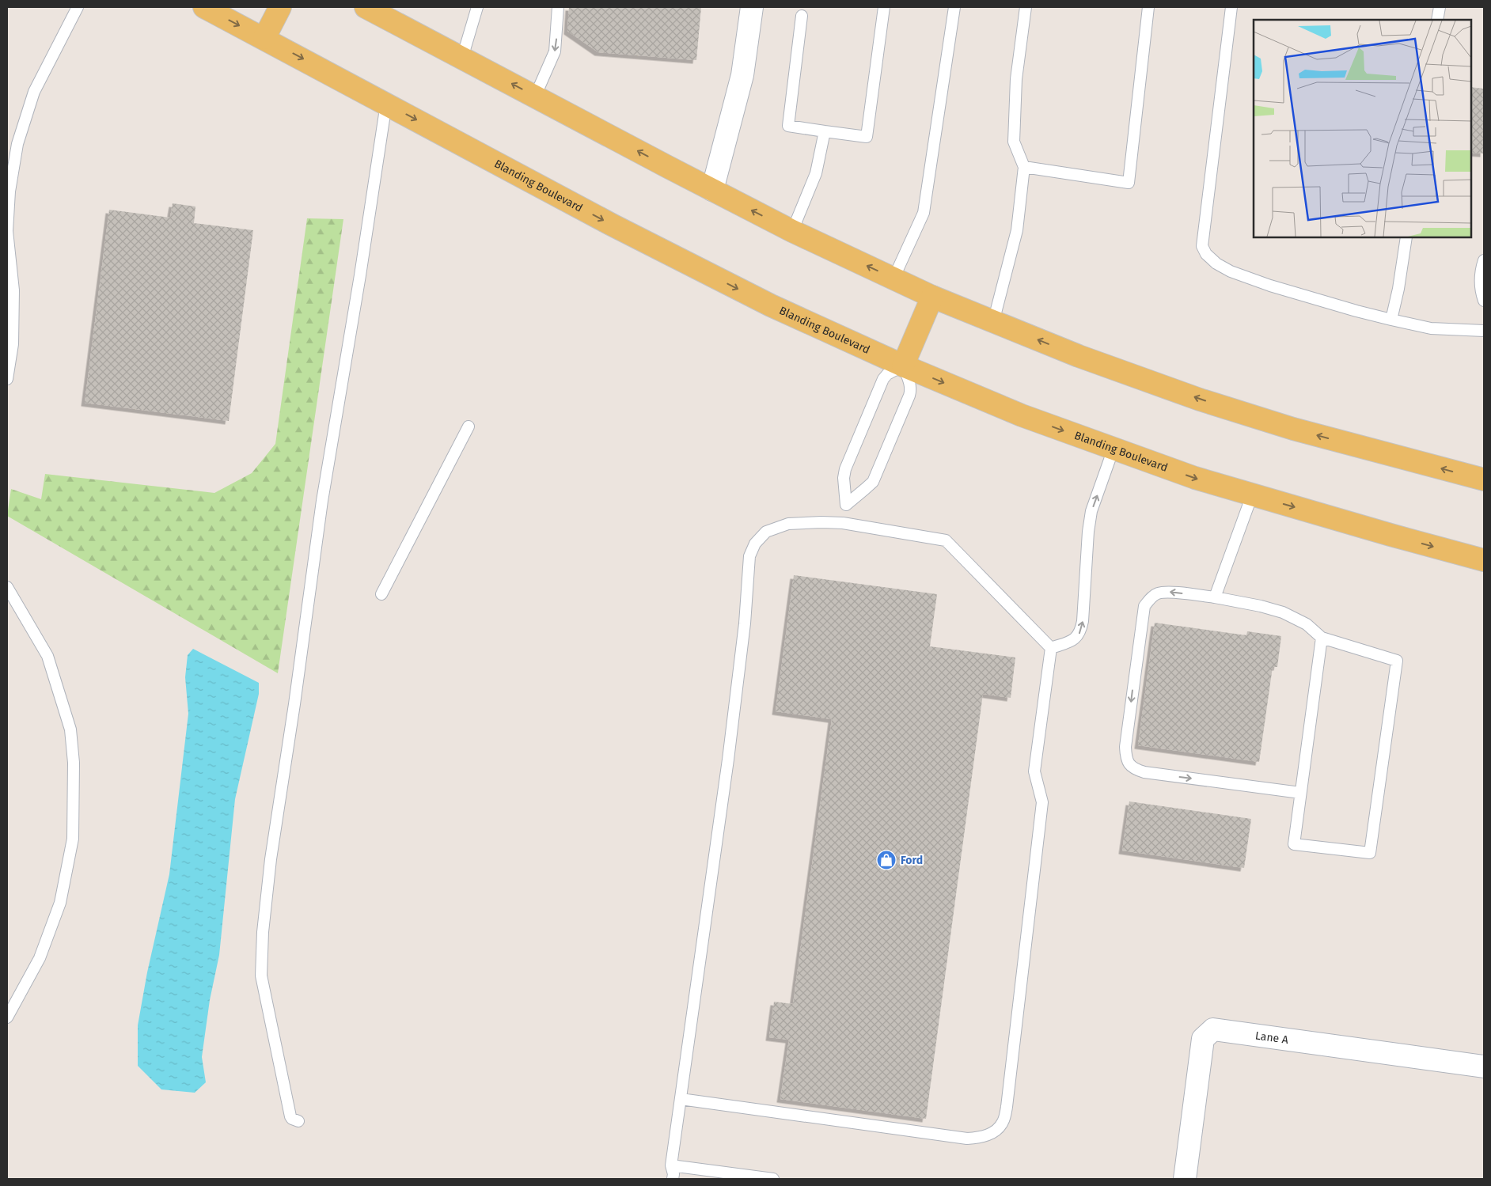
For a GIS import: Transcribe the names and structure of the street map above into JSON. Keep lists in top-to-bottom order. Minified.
{"streets":{"main road":["Blanding Boulevard"],"street":["Lane A"]},"places":{"shop":["Ford"]}}
